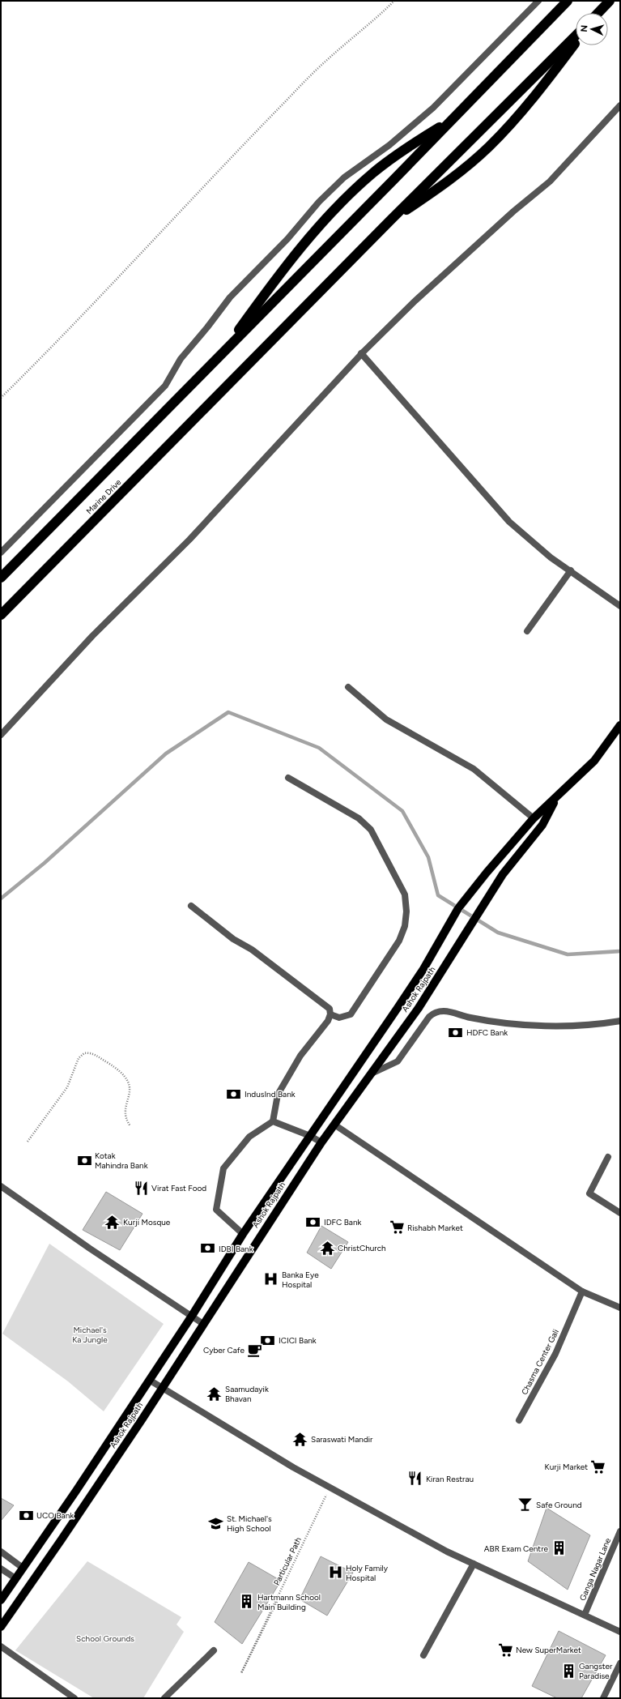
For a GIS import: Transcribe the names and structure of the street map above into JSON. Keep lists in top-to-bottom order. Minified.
{"streets":{"highway":["Marine Drive"],"main road":["Ashok Rajpath"],"street":["Chasma Center Gali","Ganga Nagar Lane"],"path":["Particular Path"]},"parks":["Michael's Ka Jungle","School Grounds"],"places":{"bank":["HDFC Bank","IndusInd Bank","Kotak Mahindra Bank","IDFC Bank","IDBI Bank","ICICI Bank","UCO Bank"],"restaurant":["Virat Fast Food","Kiran Restrau"],"temple":["Kurji Mosque","ChristChurch","Saamudayik Bhavan","Saraswati Mandir"],"supermarket":["Rishabh Market","Kurji Market","New SuperMarket"],"hospital":["Banka Eye Hospital","Holy Family Hospital"],"cafe":["Cyber Cafe"],"bar":["Safe Ground"],"school or university":["St. Michael's High School"],"building":["ABR Exam Centre","Hartmann School Main Building","Gangster Paradise"]},"north":"left"}
